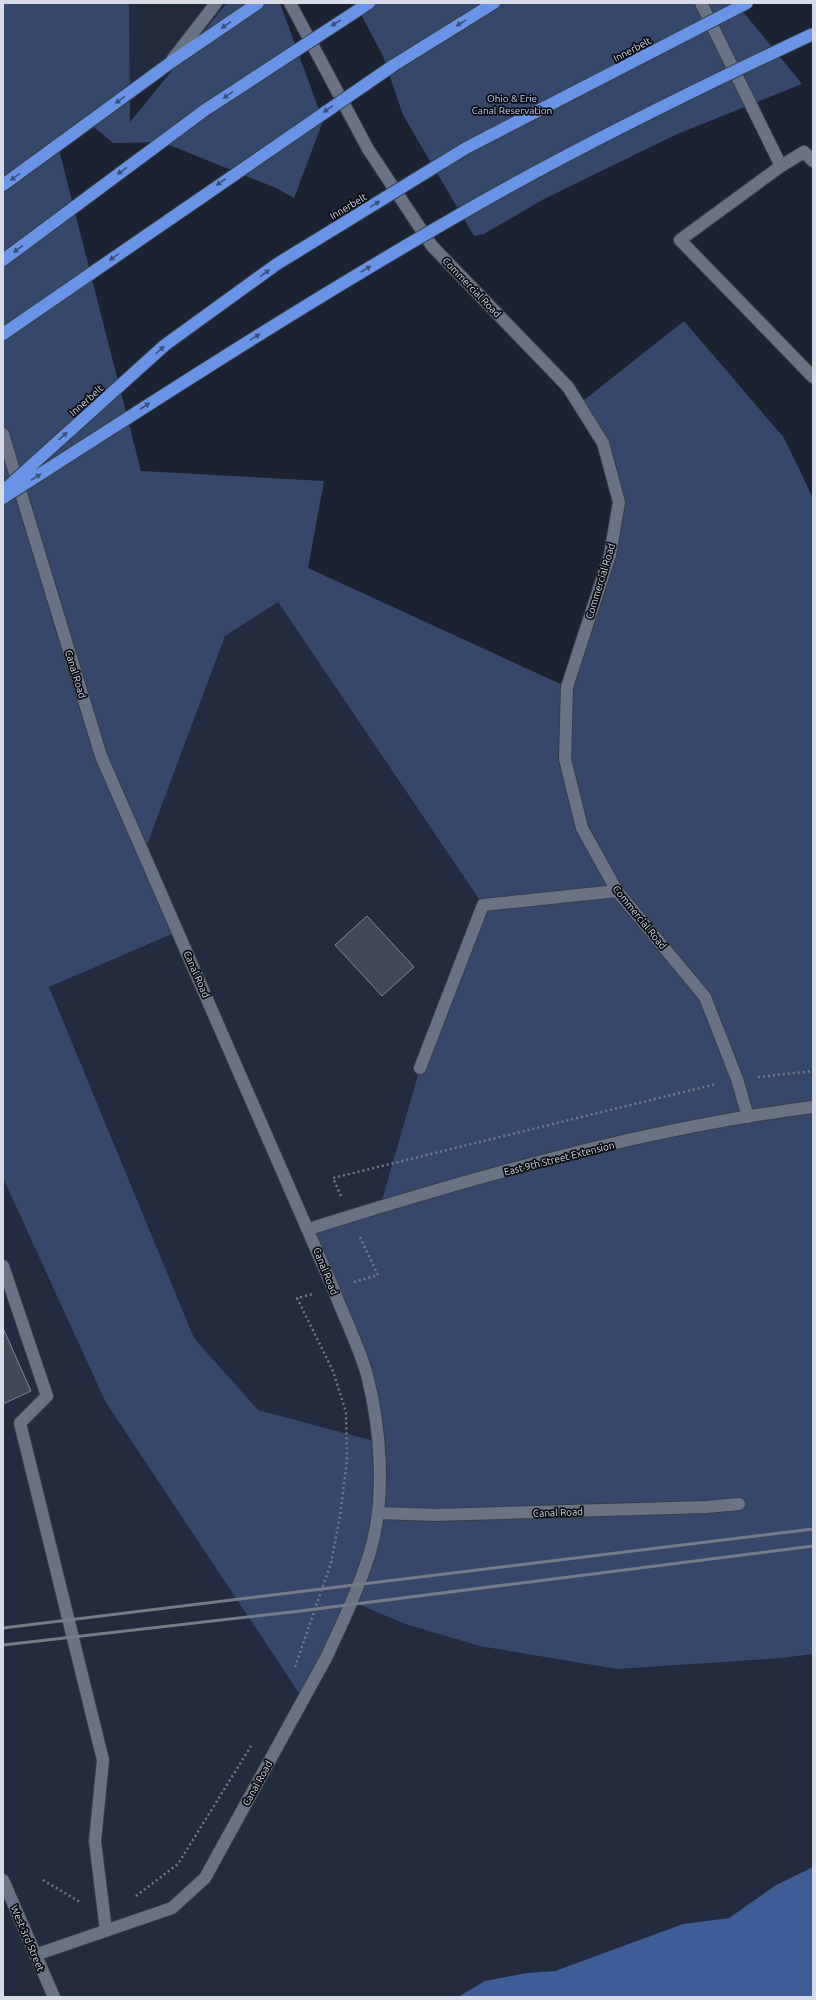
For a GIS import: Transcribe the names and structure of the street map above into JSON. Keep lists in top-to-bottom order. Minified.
{"streets":{"highway":["Innerbelt"],"street":["Commercial Road","Canal Road","East 9th Street Extension","West 3rd Street"]},"crossings":[["Commercial Road","East 9th Street Extension"],["Canal Road","East 9th Street Extension"],["Canal Road","West 3rd Street"]],"parks":["Ohio & Erie Canal Reservation"]}
